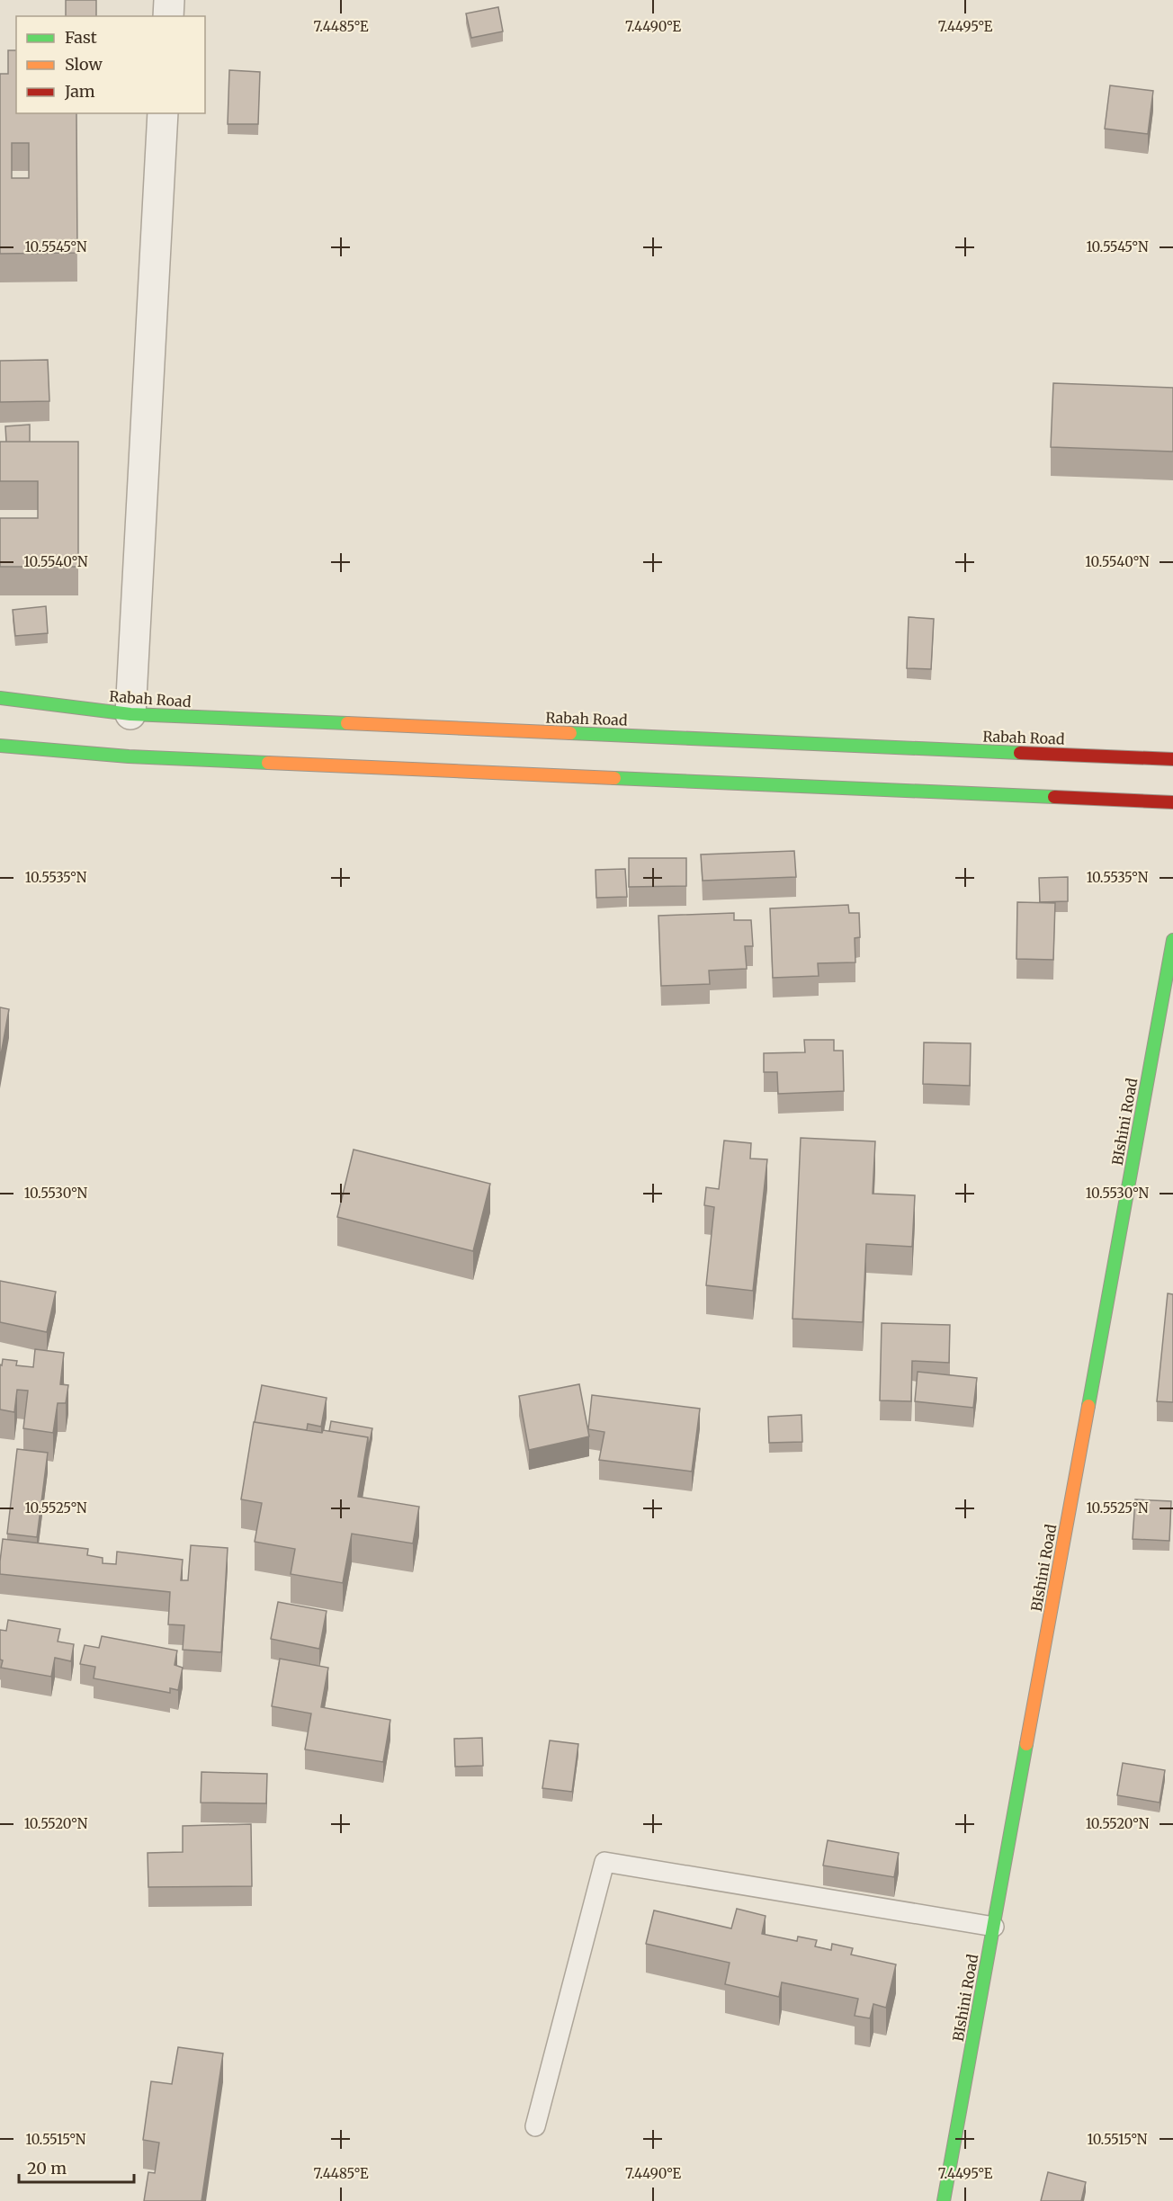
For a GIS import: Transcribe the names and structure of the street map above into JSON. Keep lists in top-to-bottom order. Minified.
{"streets":{"main road":["Rabah Road","BIshini Road"]},"legend":["Fast","Slow","Jam"],"scale_bar":"20 m","coordinates":["7.4485°E","7.4490°E","7.4495°E","10.5545°N","10.5540°N","10.5535°N","10.5530°N","10.5525°N","10.5520°N","10.5515°N"]}
